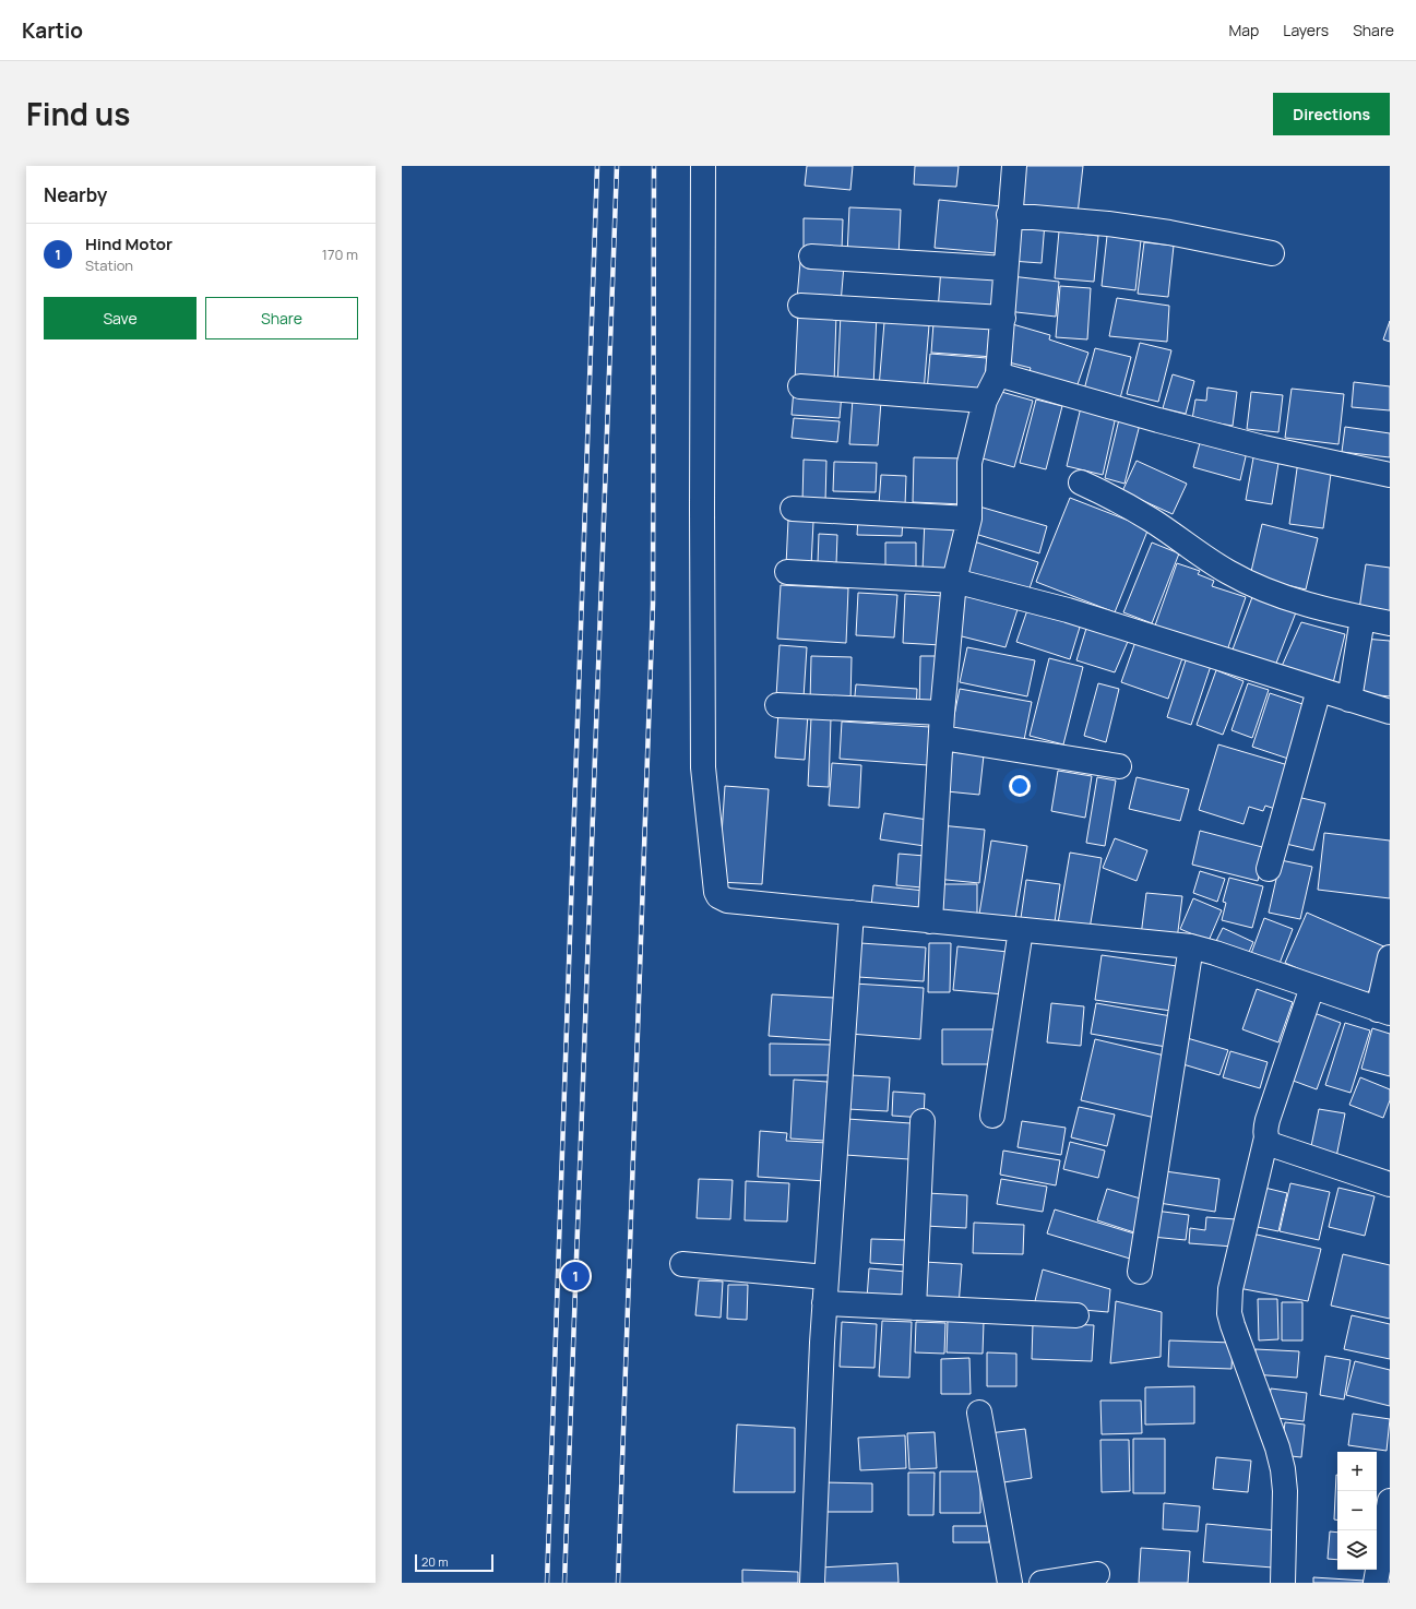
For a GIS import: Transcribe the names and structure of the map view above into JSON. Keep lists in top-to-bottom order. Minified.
{"scale_bar":"20 m","page":{"header":"Kartio","nav":["Map","Layers","Share"],"title":"Find us","buttons":["Directions",["Save","Share"]],"heading":"Nearby","list":[{"mark":"1","name":"Hind Motor","note":"Station","value":"170 m"}],"pins":"1","map_buttons":["+","−"],"scale":"20 m"}}
